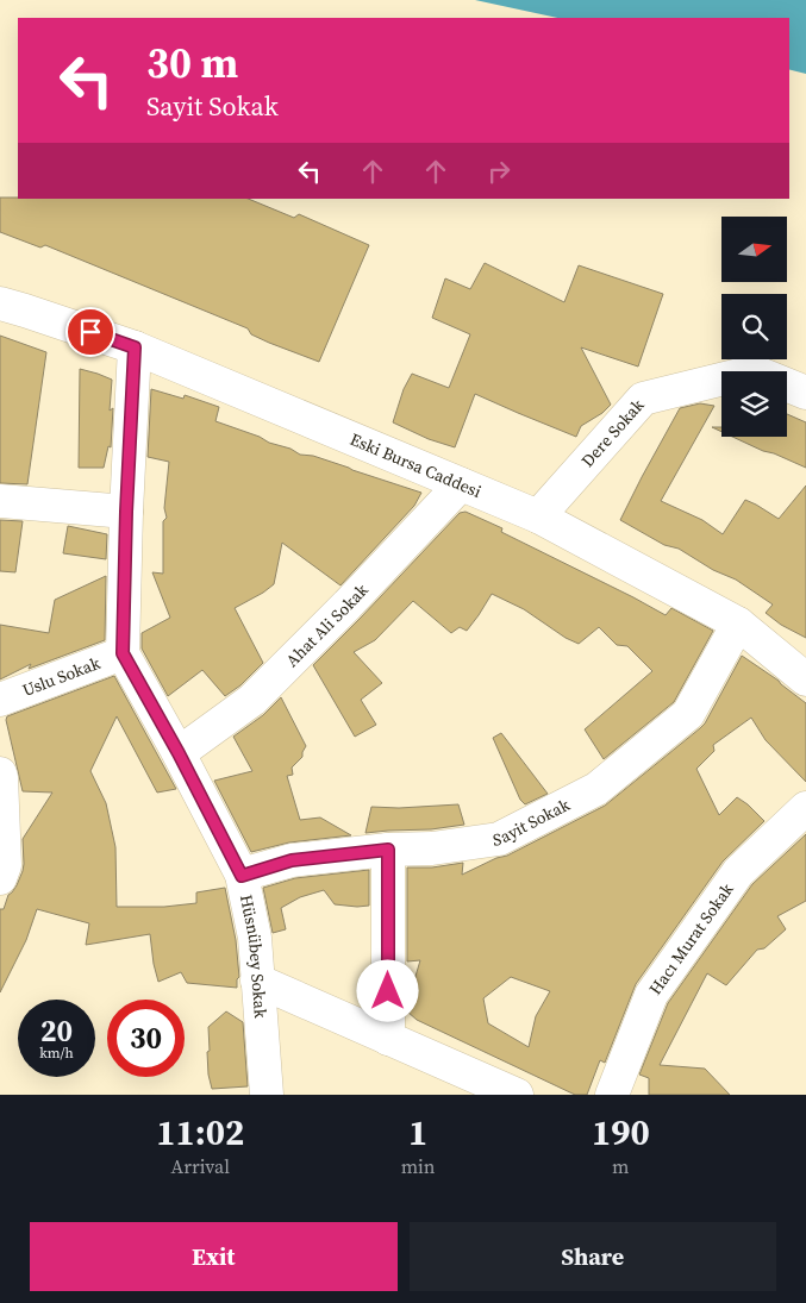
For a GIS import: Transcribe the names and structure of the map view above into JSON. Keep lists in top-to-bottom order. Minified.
{"streets":{"street":["Dere Sokak","Eski Bursa Caddesi","Ahat Ali Sokak","Uslu Sokak","Sayit Sokak","Hacı Murat Sokak","Hüsnübey Sokak"]},"crossings":[["Dere Sokak","Eski Bursa Caddesi"],["Eski Bursa Caddesi","Ahat Ali Sokak"],["Eski Bursa Caddesi","Sayit Sokak"],["Ahat Ali Sokak","Hüsnübey Sokak"],["Uslu Sokak","Hüsnübey Sokak"],["Sayit Sokak","Hüsnübey Sokak"]],"north":"right","page":{"turn":["30 m","Sayit Sokak"],"speed":"20 km/h","limit":"30","eta":["11:02","Arrival","1","min","190","m"],"buttons":["Exit","Share"]}}
